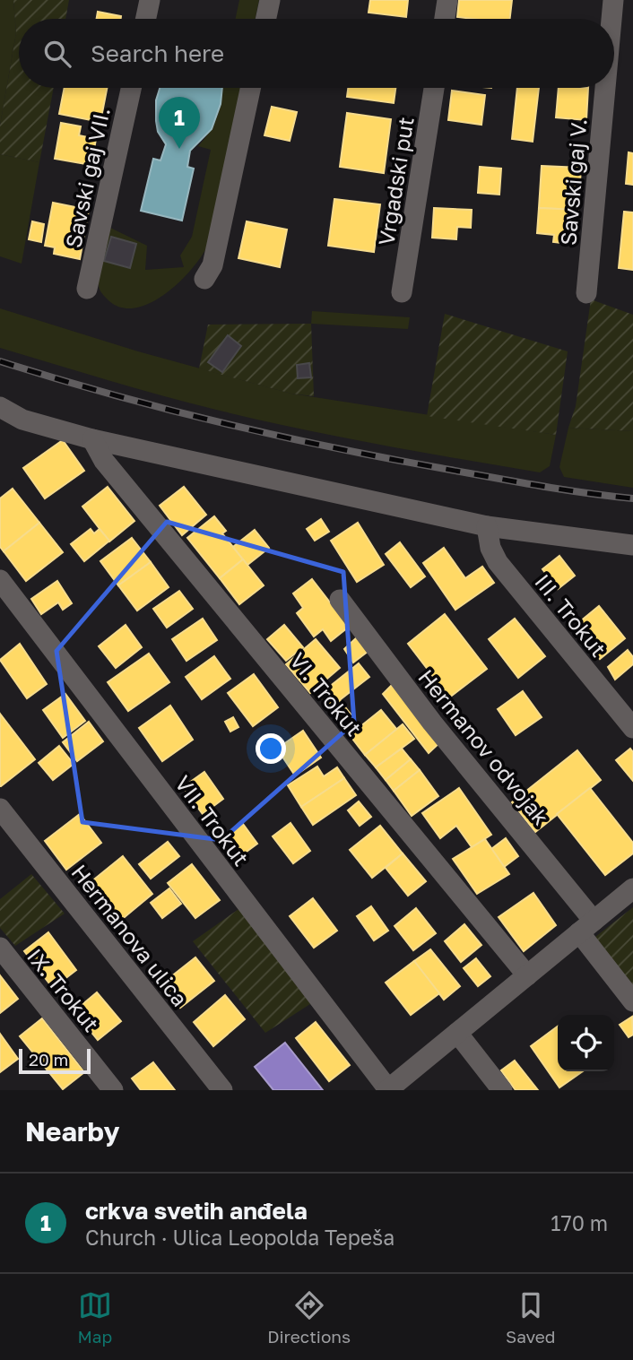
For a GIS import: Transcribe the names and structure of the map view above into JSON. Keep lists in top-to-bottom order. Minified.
{"streets":{"street":["Savski gaj VII.","Vrgadski put","Savski gaj V.","III. Trokut","VI. Trokut","Hermanov odvojak","VII. Trokut","Hermanova ulica","IX. Trokut"]},"scale_bar":"20 m","page":{"search":"Search here","pins":"1","scale":"20 m","heading":"Nearby","list":[{"mark":"1","name":"crkva svetih anđela","note":"Church · Ulica Leopolda Tepeša","value":"170 m"}],"nav":["Map","Directions","Saved"]}}
